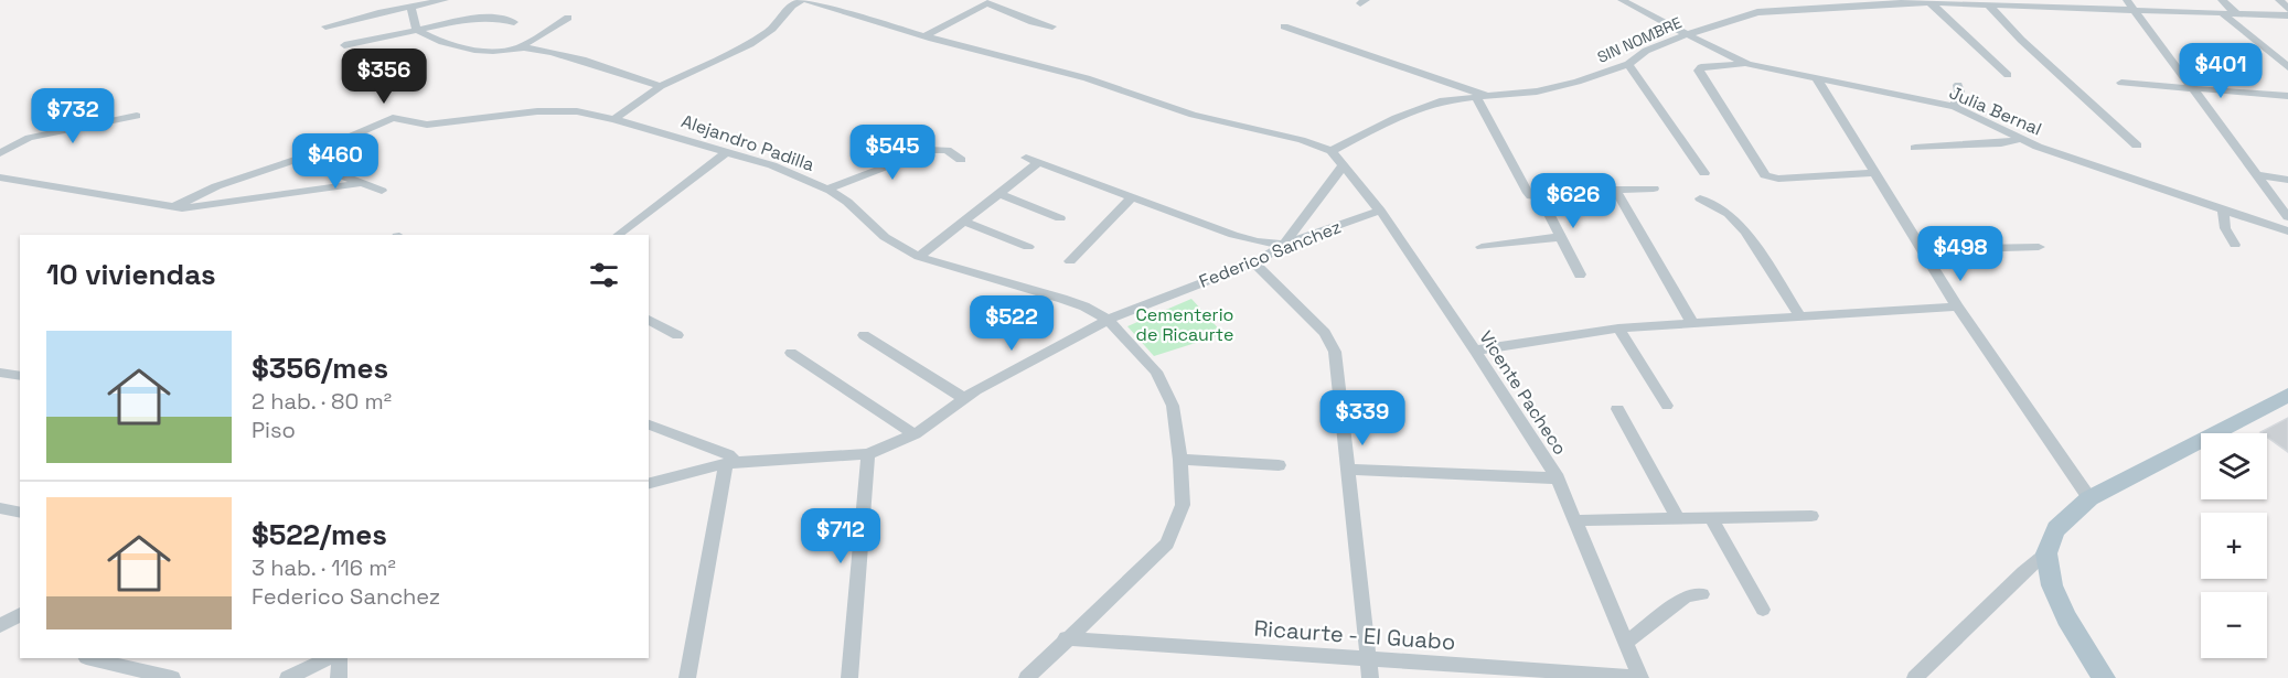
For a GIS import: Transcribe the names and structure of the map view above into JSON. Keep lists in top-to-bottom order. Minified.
{"streets":{"street":["SIN NOMBRE","Julia Bernal","Alejandro Padilla","Federico Sanchez","Vicente Pacheco","Ricaurte - El Guabo"]},"crossings":[["SIN NOMBRE","Julia Bernal"],["SIN NOMBRE","Vicente Pacheco"],["Alejandro Padilla","Federico Sanchez"],["Alejandro Padilla","Ricaurte - El Guabo"],["Federico Sanchez","Vicente Pacheco"],["Vicente Pacheco","Ricaurte - El Guabo"]],"parks":["Cementerio de Ricaurte"],"page":{"price":["$401","$356","$732","$545","$460","$626","$498","$522","$339","$712"],"heading":"10 viviendas","list":[{"name":"$356/mes","note":"2 hab. · 80 m² · Piso"},{"name":"$522/mes","note":"3 hab. · 116 m² · Federico Sanchez"}],"map_buttons":["+","−"]}}
